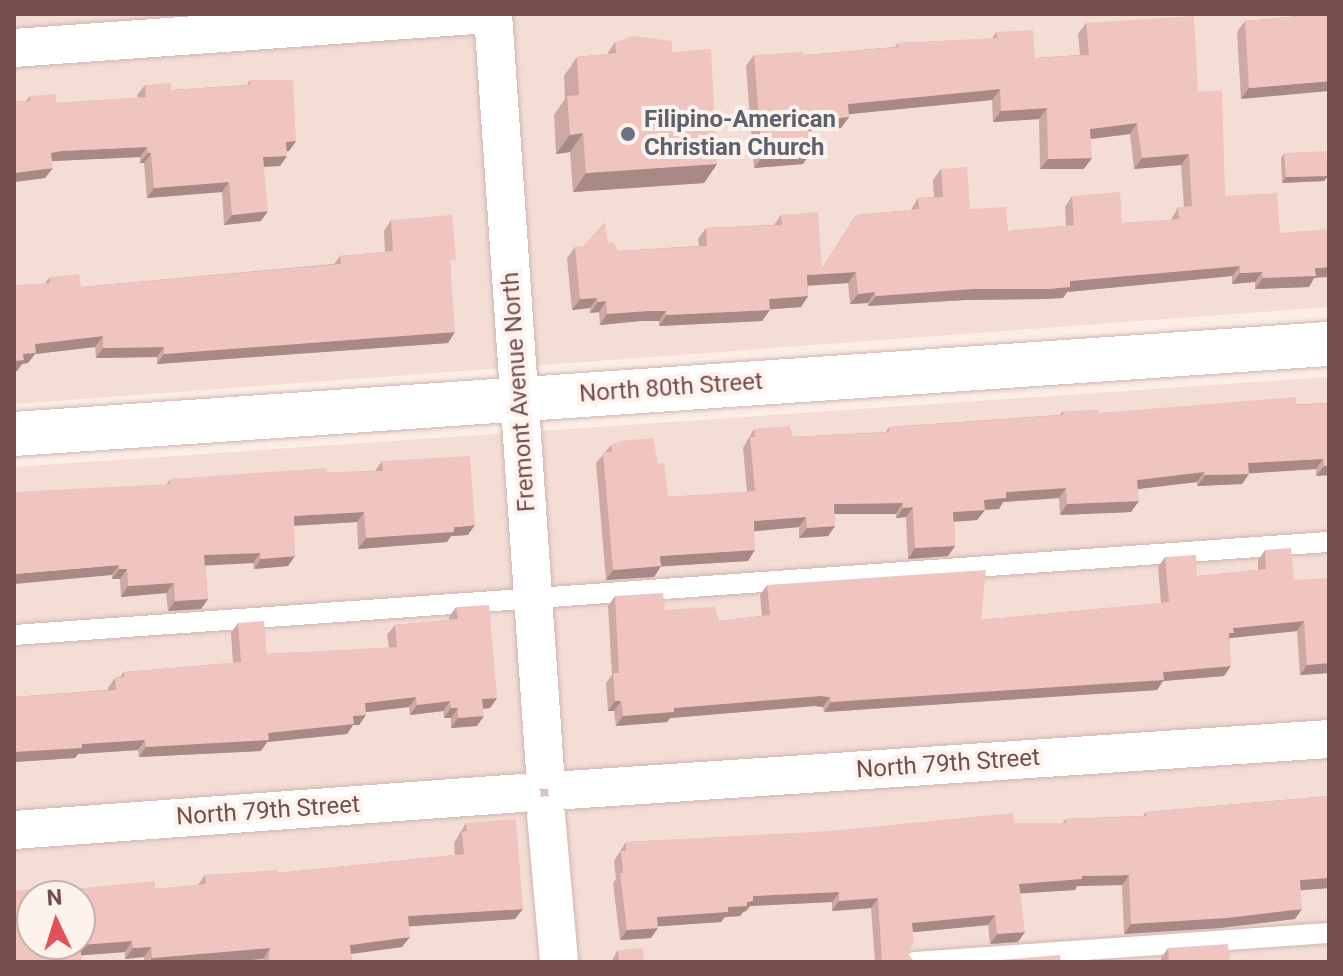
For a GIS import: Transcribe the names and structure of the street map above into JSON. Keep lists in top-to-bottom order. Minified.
{"streets":{"street":["North 80th Street","Fremont Avenue North","North 79th Street"]},"crossings":[["North 80th Street","Fremont Avenue North"],["Fremont Avenue North","North 79th Street"]],"places":["Filipino-American Christian Church"],"north":"top"}
